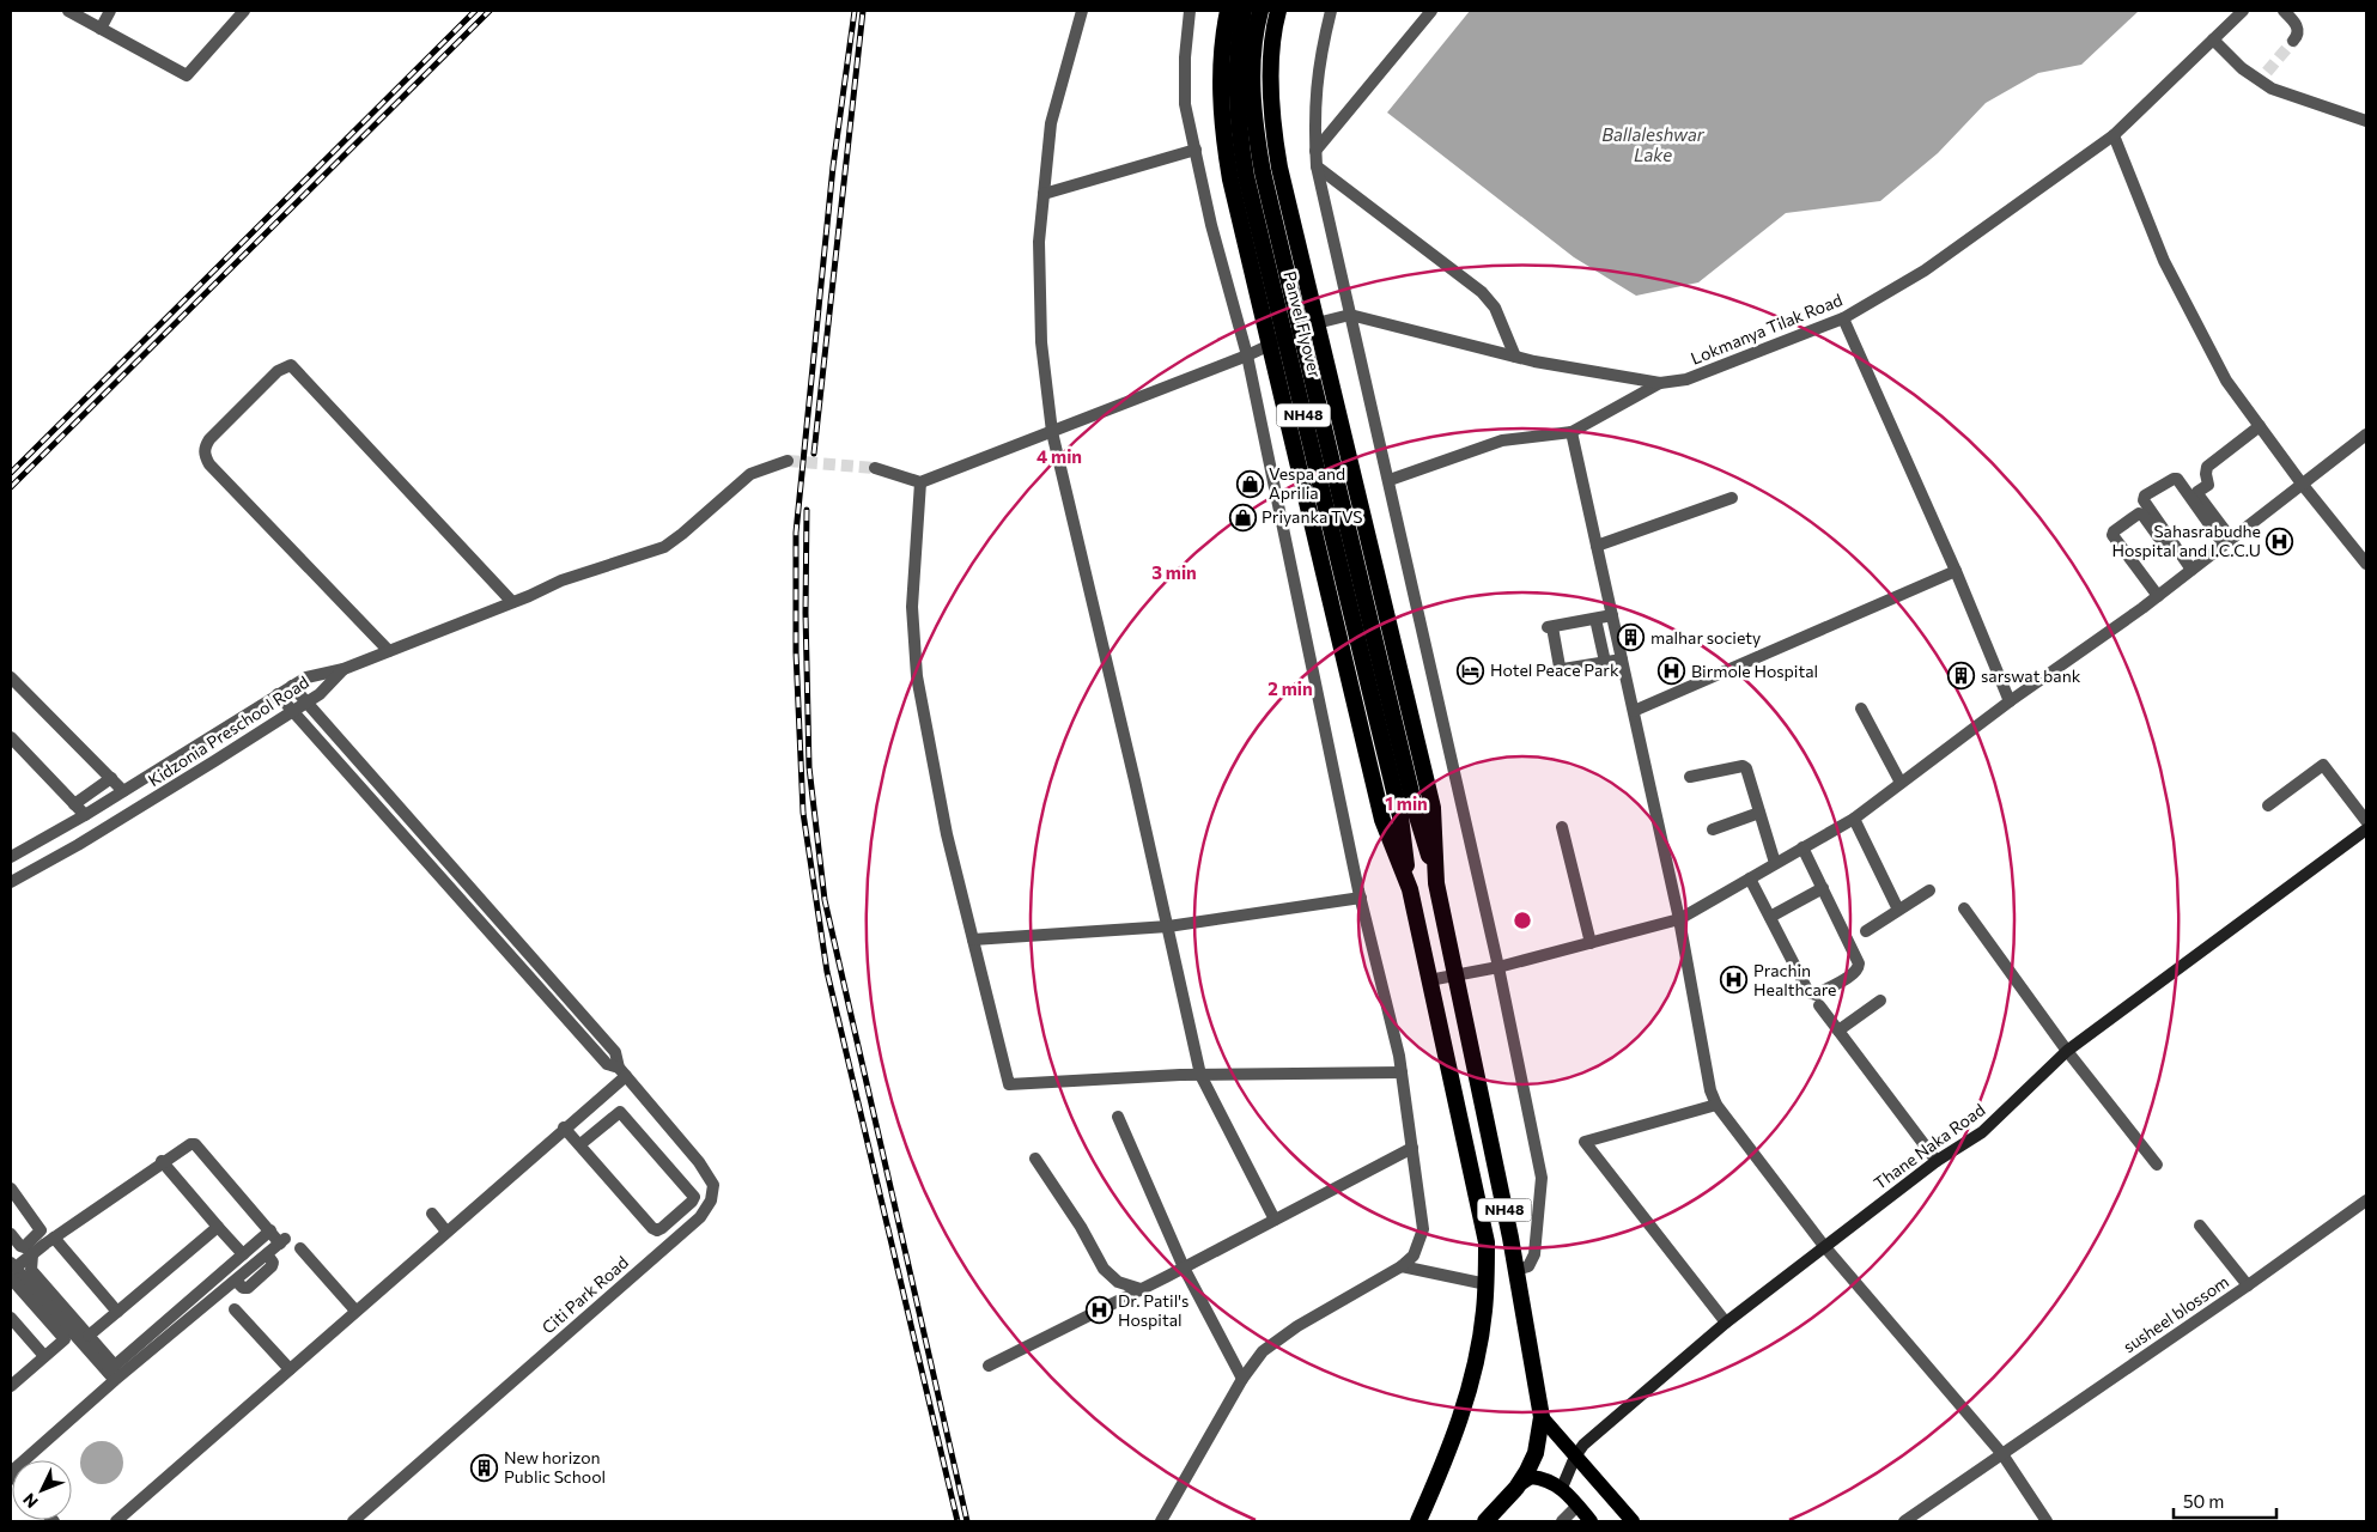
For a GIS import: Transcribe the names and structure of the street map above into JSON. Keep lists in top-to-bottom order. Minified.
{"streets":{"highway":["Panvel Flyover","NH48"],"main road":["Thane Naka Road"],"street":["Lokmanya Tilak Road","Kidzonia Preschool Road","Citi Park Road","susheel blossom"]},"crossings":[["Panvel Flyover","NH48"]],"water":["Ballaleshwar Lake"],"places":{"shop":["Vespa and Aprilia","Priyanka TVS"],"hospital":["Sahasrabudhe Hospital and I.C.C.U","Birmole Hospital","Prachin Healthcare","Dr. Patil's Hospital"],"building":["malhar society","sarswat bank","New horizon Public School"],"hotel":["Hotel Peace Park"]},"scale_bar":"50 m","north":"bottom left","rings":["4 min","3 min","2 min","1 min"]}
